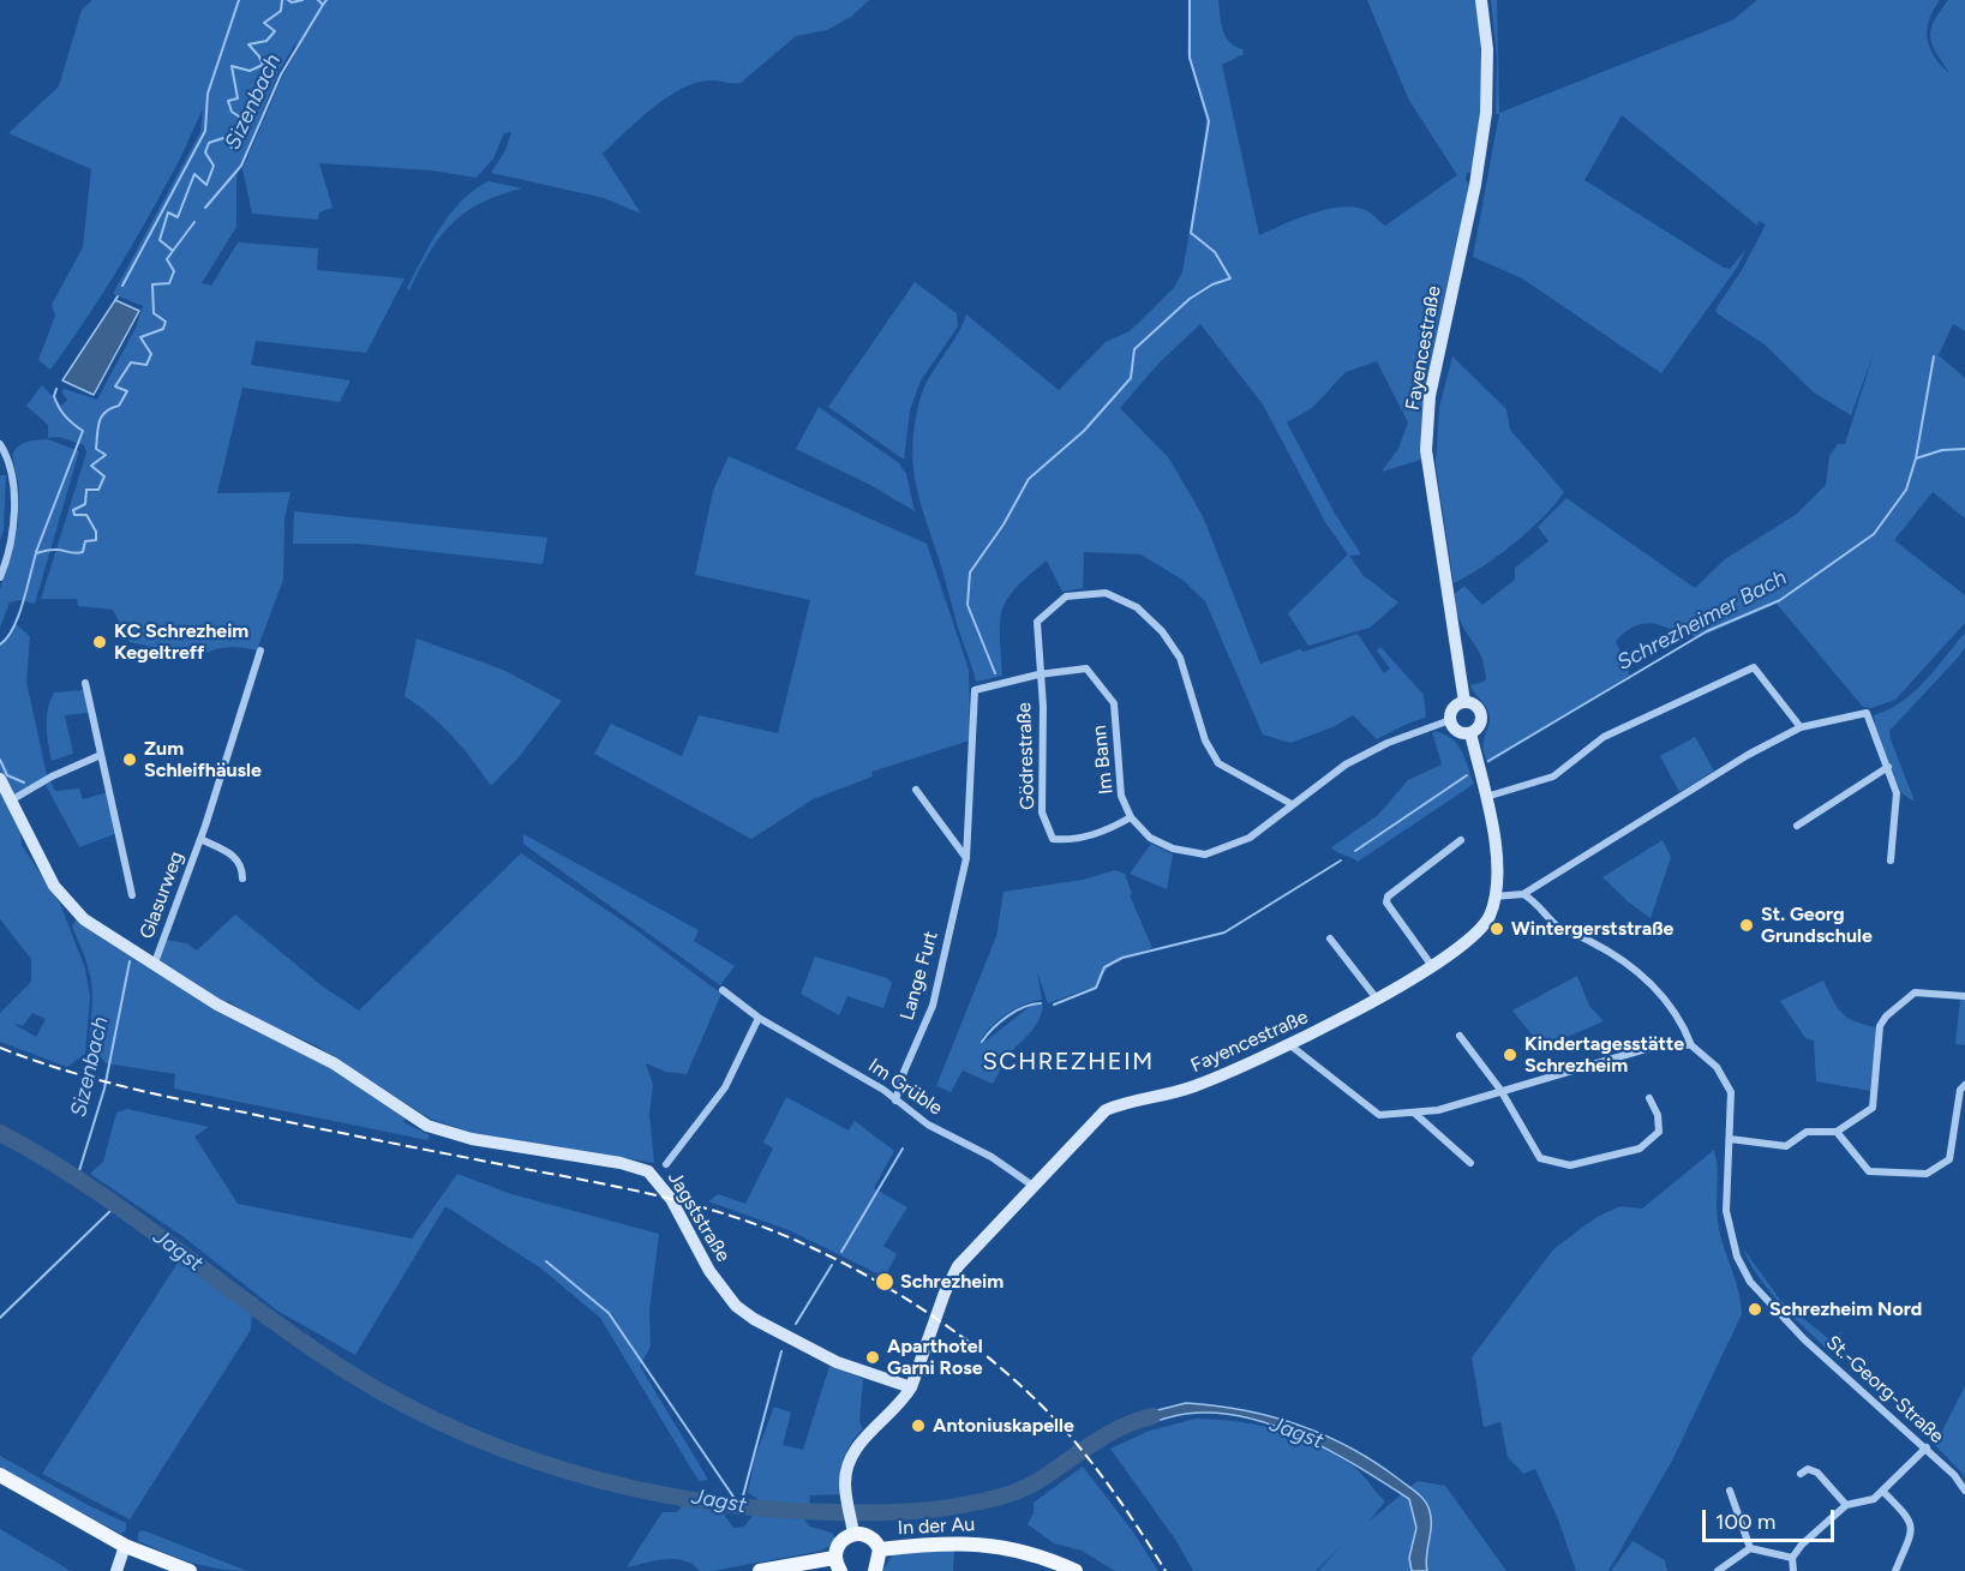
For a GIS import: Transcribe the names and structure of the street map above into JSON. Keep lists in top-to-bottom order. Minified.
{"streets":{"main road":["In der Au"],"street":["Fayencestraße","Gödrestraße","Im Bann","Glasurweg","Lange Furt","Im Grüble","Jagststraße","St.-Georg-Straße"]},"crossings":[["Fayencestraße","Im Bann"],["Fayencestraße","Im Grüble"],["Fayencestraße","Jagststraße"],["Gödrestraße","Im Bann"],["Im Bann","Lange Furt"],["Glasurweg","Jagststraße"],["Lange Furt","Im Grüble"]],"districts":["SCHREZHEIM"],"water":["Sizenbach","Schrezheimer Bach","Jagst"],"places":["KC Schrezheim Kegeltreff","Zum Schleifhäusle","St. Georg Grundschule","Wintergerststraße","Kindertagesstätte Schrezheim","Schrezheim","Schrezheim Nord","Aparthotel Garni Rose","Antoniuskapelle"],"scale_bar":"100 m"}
